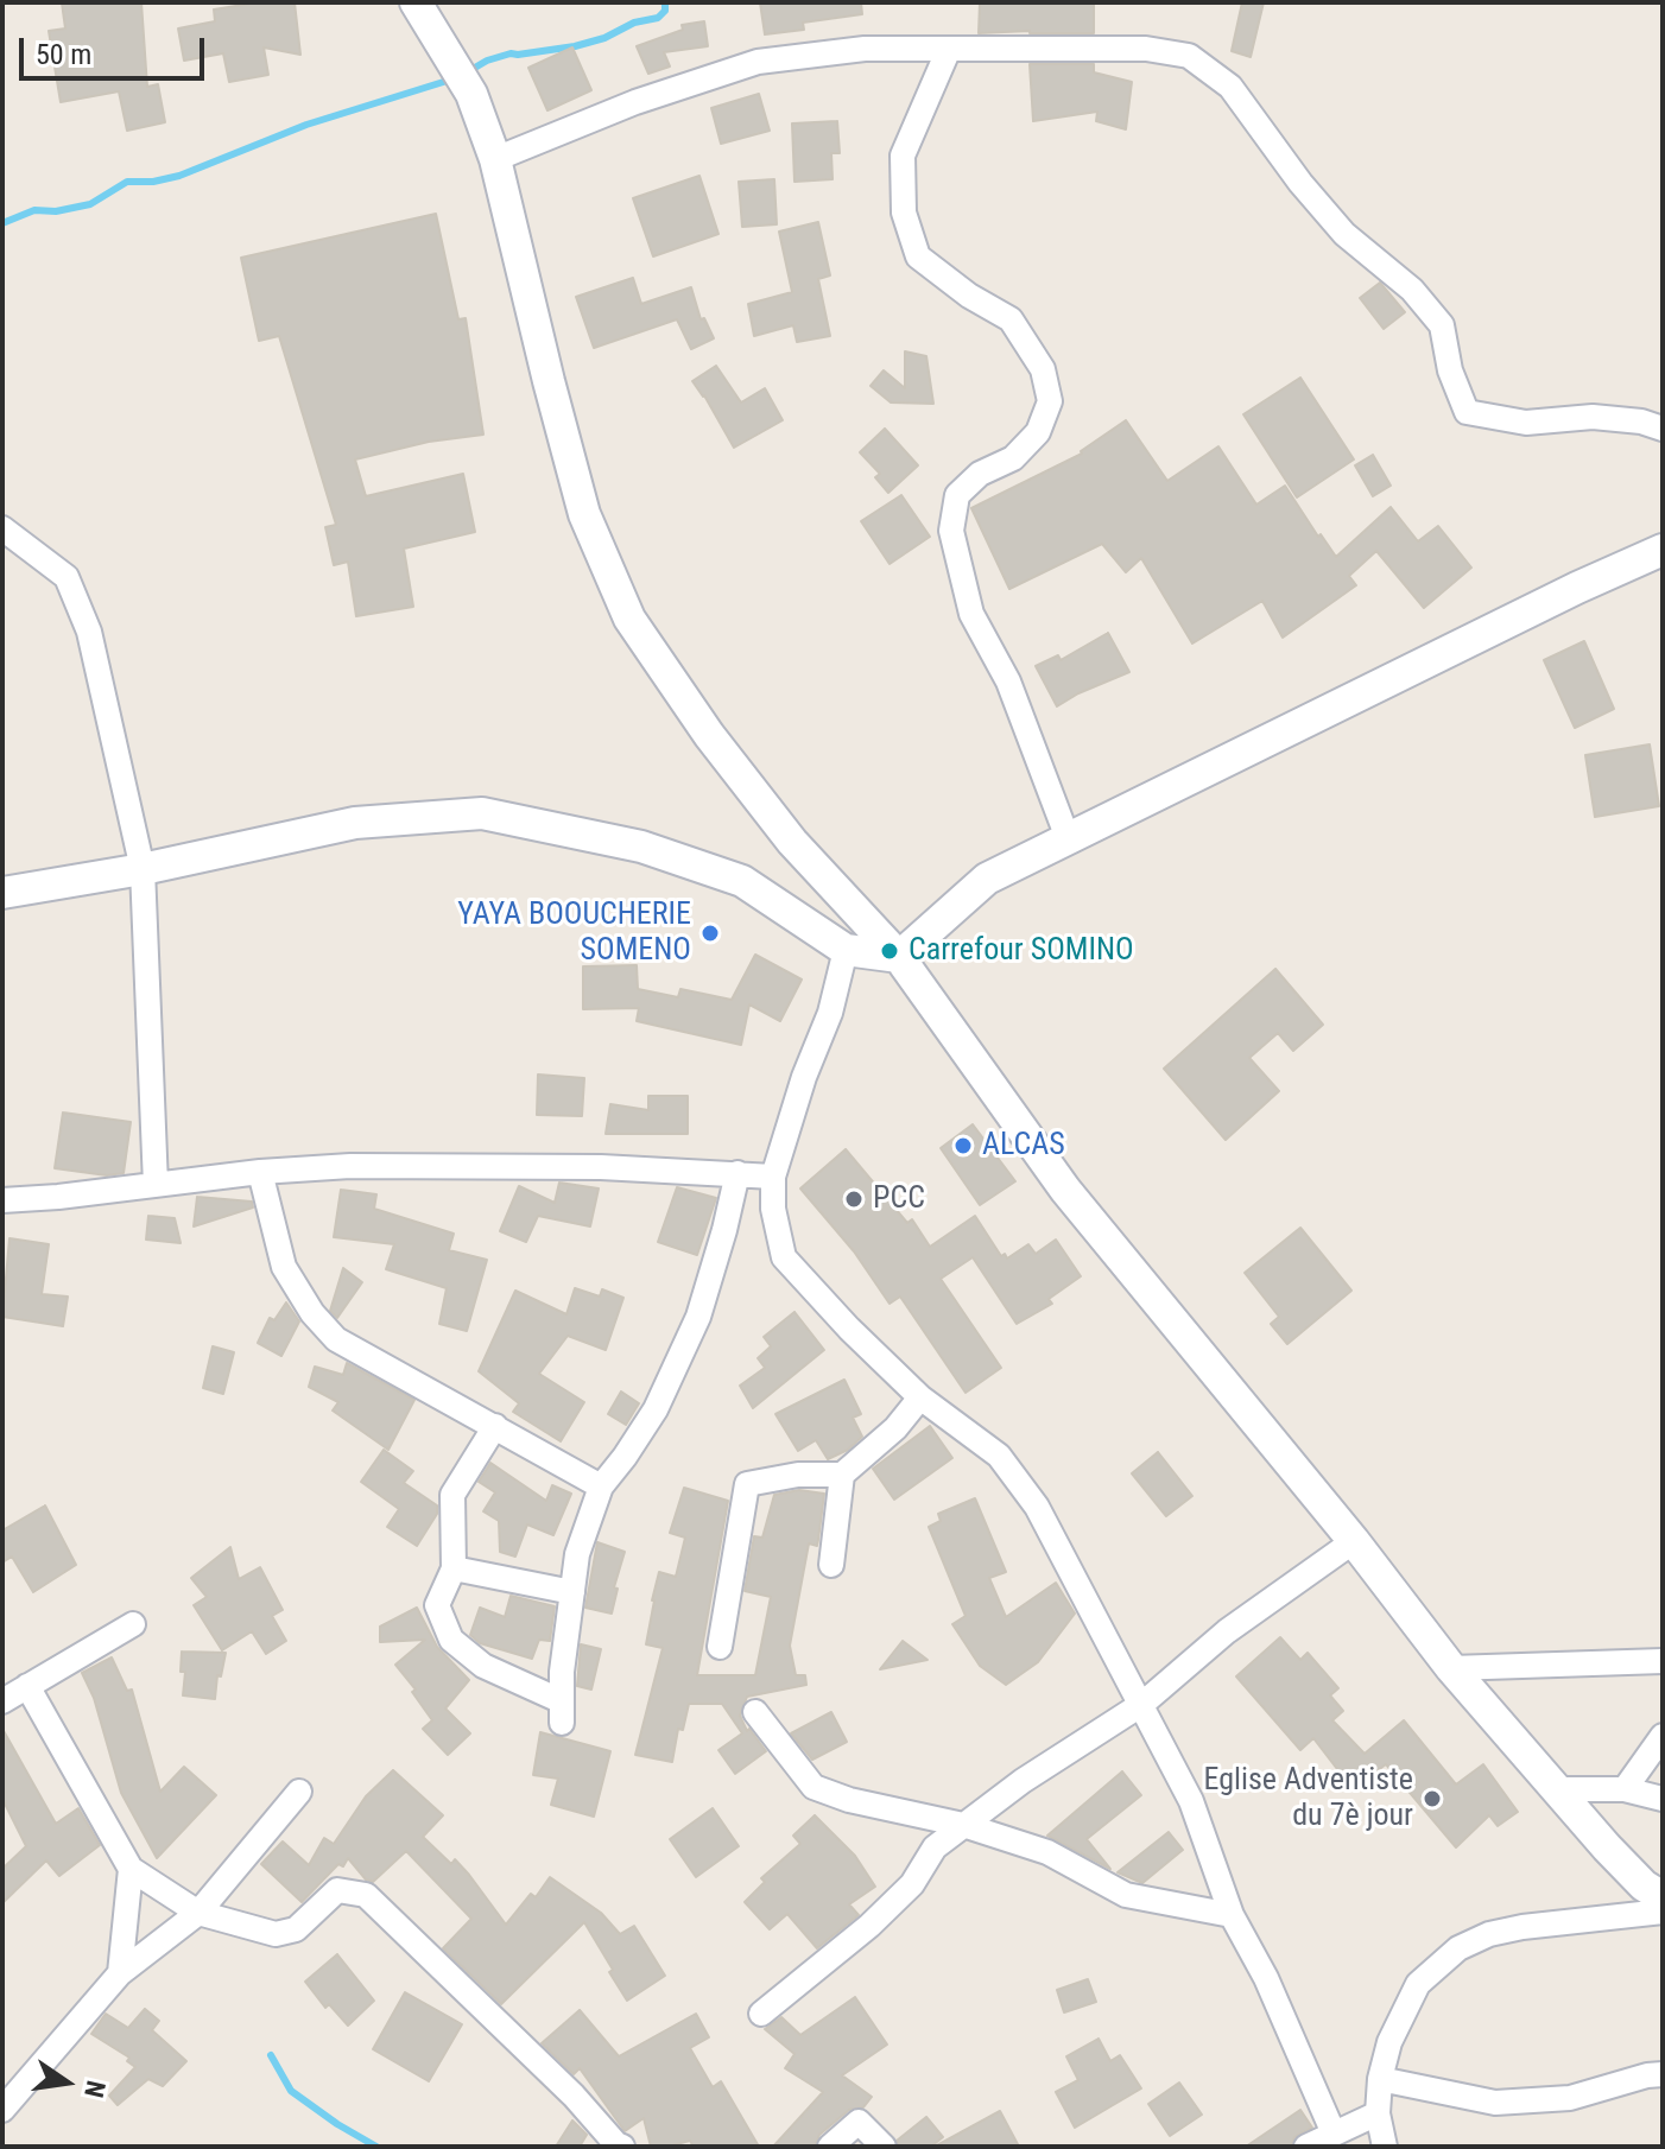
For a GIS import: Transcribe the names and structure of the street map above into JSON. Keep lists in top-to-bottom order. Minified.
{"places":["YAYA BOOUCHERIE SOMENO","Carrefour SOMINO","ALCAS","PCC","Eglise Adventiste du 7è jour"],"scale_bar":"50 m","north":"right"}
